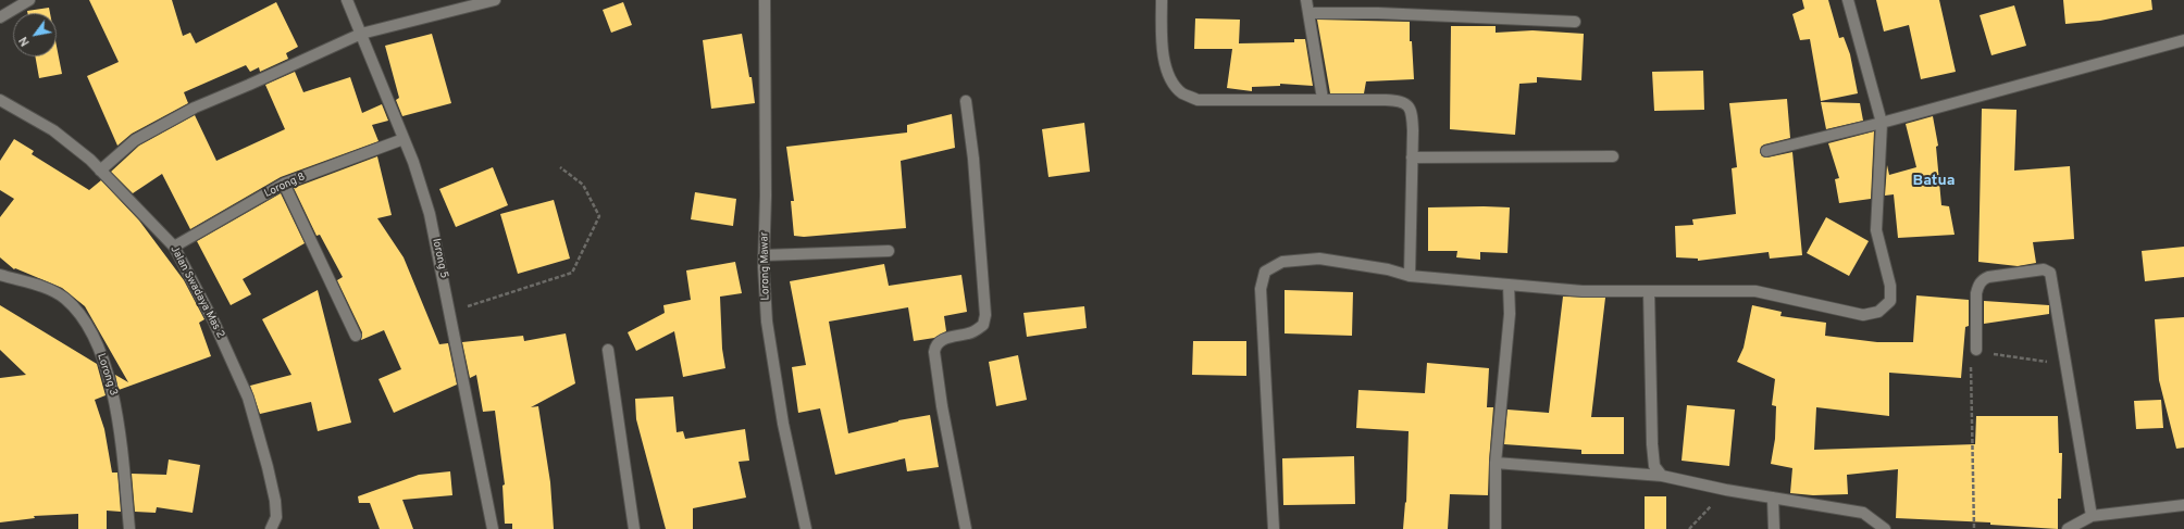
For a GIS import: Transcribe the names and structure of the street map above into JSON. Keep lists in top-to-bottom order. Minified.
{"streets":{"street":["Lorong 8","lorong 5","Lorong Mawar","Jalan Swadaya Mas 2","Lorong 3"]},"crossings":[["Lorong 8","lorong 5"],["Lorong 8","Jalan Swadaya Mas 2"]],"districts":["Batua"],"north":"bottom left"}
